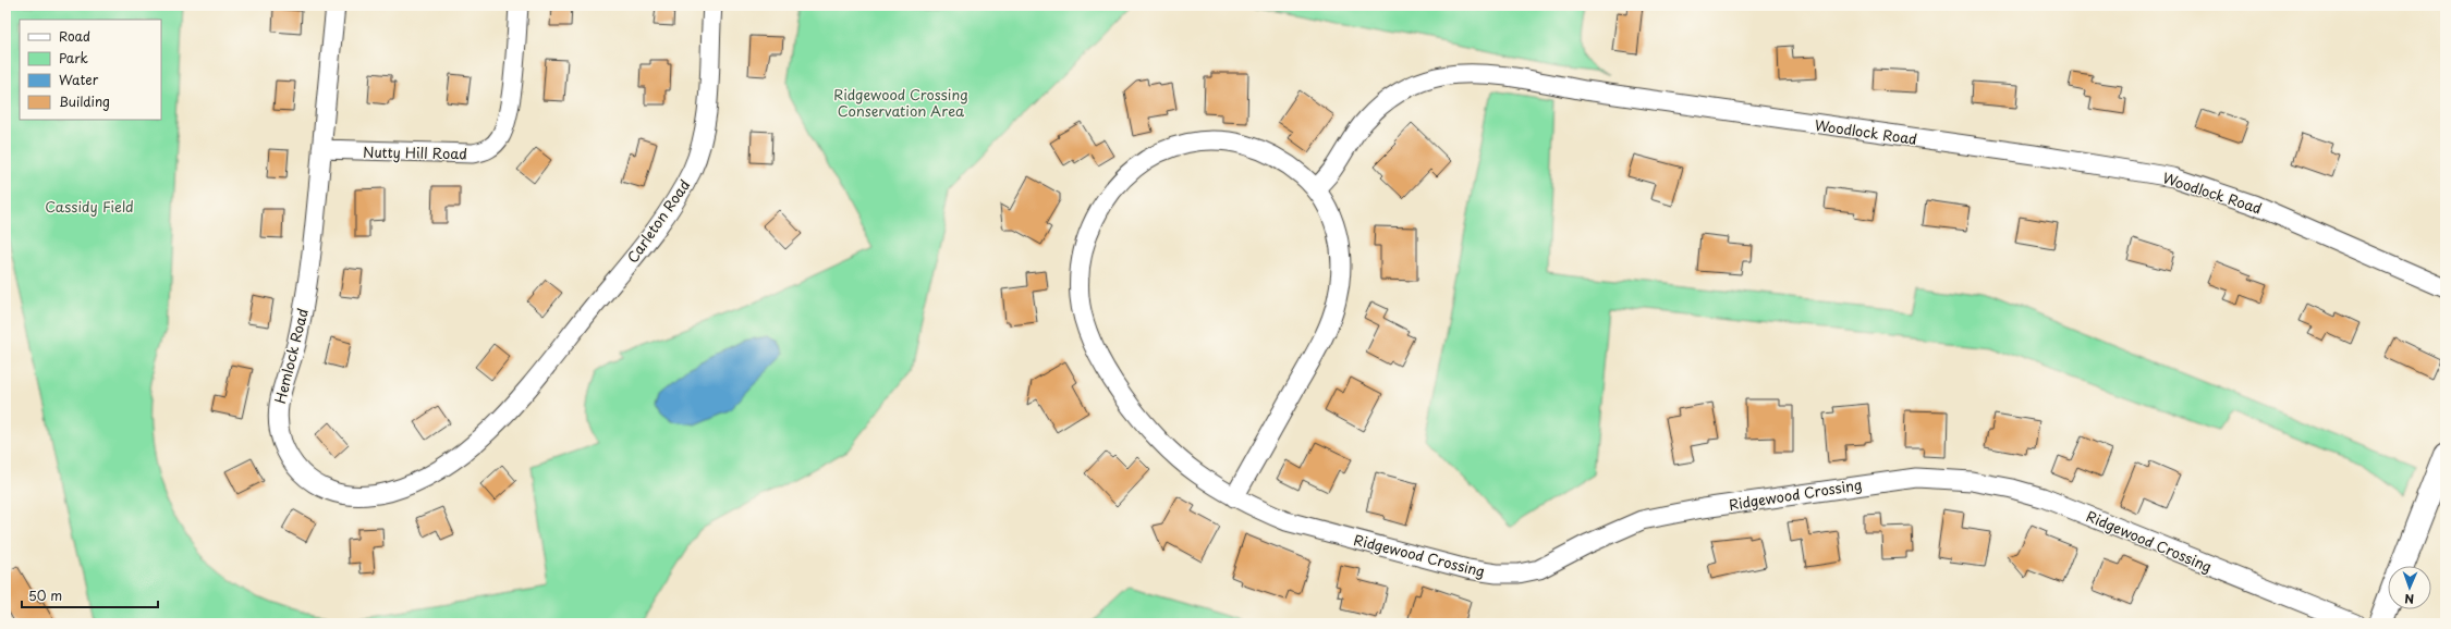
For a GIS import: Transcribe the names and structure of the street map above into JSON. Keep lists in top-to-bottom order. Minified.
{"streets":{"street":["Woodlock Road","Nutty Hill Road","Carleton Road","Hemlock Road","Ridgewood Crossing"]},"crossings":[["Woodlock Road","Ridgewood Crossing"],["Nutty Hill Road","Hemlock Road"],["Carleton Road","Hemlock Road"]],"parks":["Ridgewood Crossing Conservation Area","Cassidy Field"],"legend":["Road","Park","Water","Building"],"scale_bar":"50 m","north":"bottom"}
